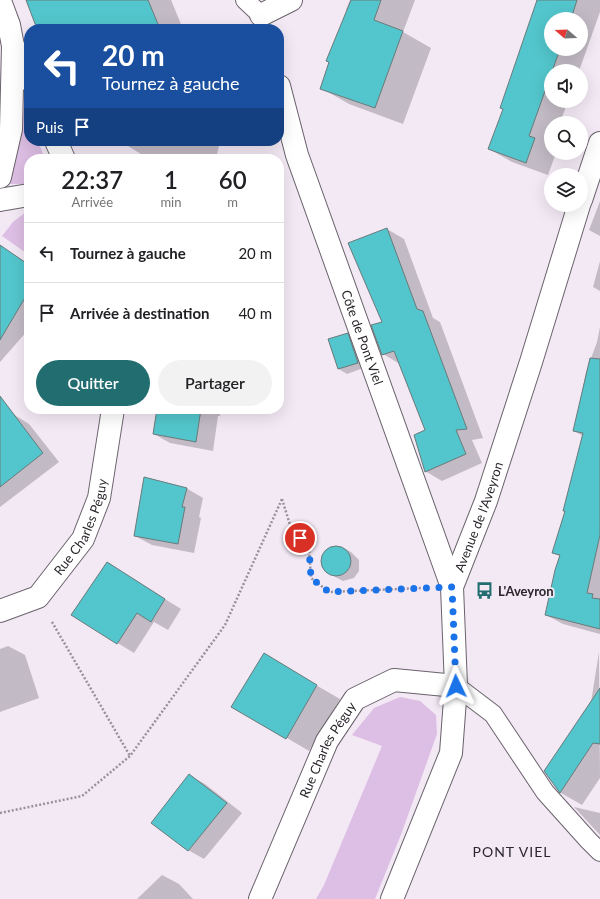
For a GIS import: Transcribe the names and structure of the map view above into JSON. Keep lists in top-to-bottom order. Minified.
{"streets":{"street":["Côte de Pont Viel","Avenue de l'Aveyron","Rue Charles Péguy"]},"crossings":[["Côte de Pont Viel","Avenue de l'Aveyron"],["Avenue de l'Aveyron","Rue Charles Péguy"]],"districts":["PONT VIEL"],"places":{"bus stop":["L'Aveyron"]},"north":"left","page":{"turn":["20 m","Tournez à gauche"],"then":"Puis","eta":["22:37","Arrivée","1","min","60","m"],"list":[{"name":"Tournez à gauche","value":"20 m"},{"name":"Arrivée à destination","value":"40 m"}],"buttons":["Quitter","Partager"]}}
